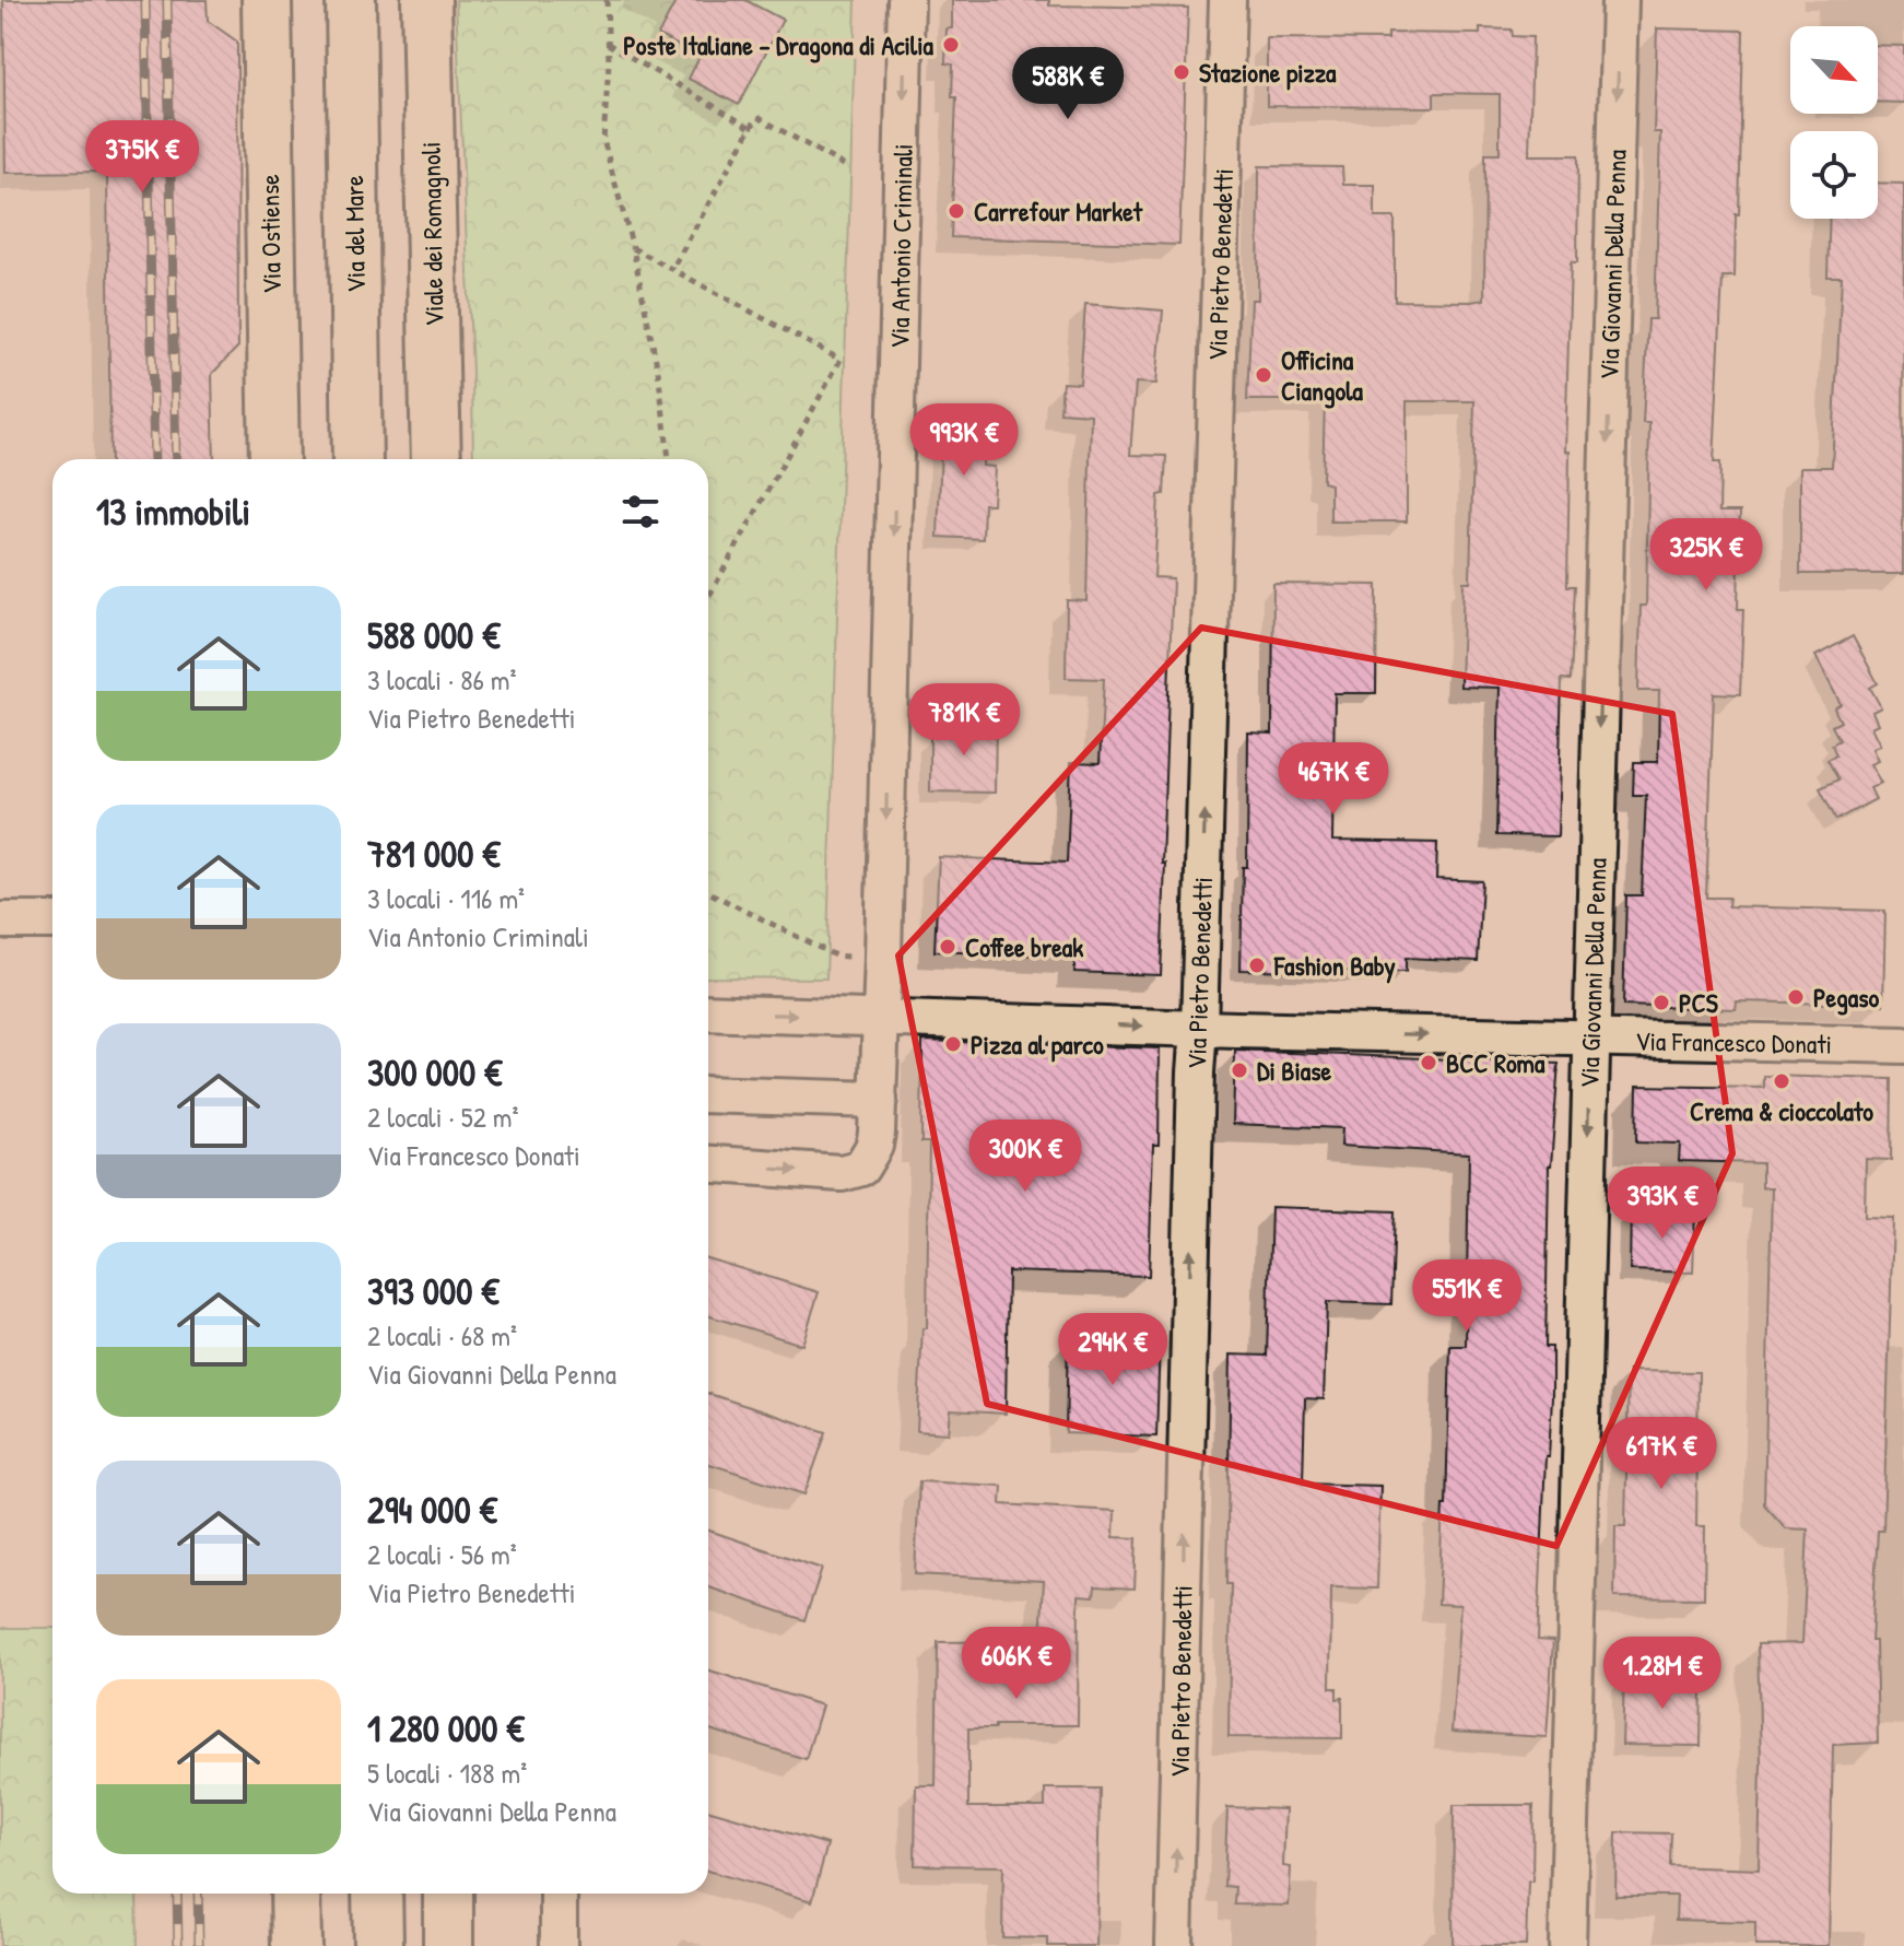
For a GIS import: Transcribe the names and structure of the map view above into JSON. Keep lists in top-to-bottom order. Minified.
{"streets":{"main road":["Via Ostiense","Via del Mare","Viale dei Romagnoli"],"street":["Via Antonio Criminali","Via Pietro Benedetti","Via Giovanni Della Penna","Via Francesco Donati"]},"crossings":[["Via Antonio Criminali","Via Francesco Donati"],["Via Pietro Benedetti","Via Francesco Donati"],["Via Giovanni Della Penna","Via Francesco Donati"]],"one_way":["Via Antonio Criminali","Via Pietro Benedetti","Via Giovanni Della Penna","Via Francesco Donati"],"places":["Poste Italiane – Dragona di Acilia","Stazione pizza","Carrefour Market","Officina Ciangola","Coffee break","Fashion Baby","Pegaso","PCS","Pizza al parco","BCC Roma","Di Biase","Crema & cioccolato"],"north":"bottom right","page":{"price":["588K €","375K €","993K €","325K €","781K €","467K €","300K €","393K €","551K €","294K €","617K €","606K €","1.28M €"],"heading":"13 immobili","list":[{"name":"588 000 €","note":"3 locali · 86 m² · Via Pietro Benedetti"},{"name":"781 000 €","note":"3 locali · 116 m² · Via Antonio Criminali"},{"name":"300 000 €","note":"2 locali · 52 m² · Via Francesco Donati"},{"name":"393 000 €","note":"2 locali · 68 m² · Via Giovanni Della Penna"},{"name":"294 000 €","note":"2 locali · 56 m² · Via Pietro Benedetti"},{"name":"1 280 000 €","note":"5 locali · 188 m² · Via Giovanni Della Penna"}]}}
